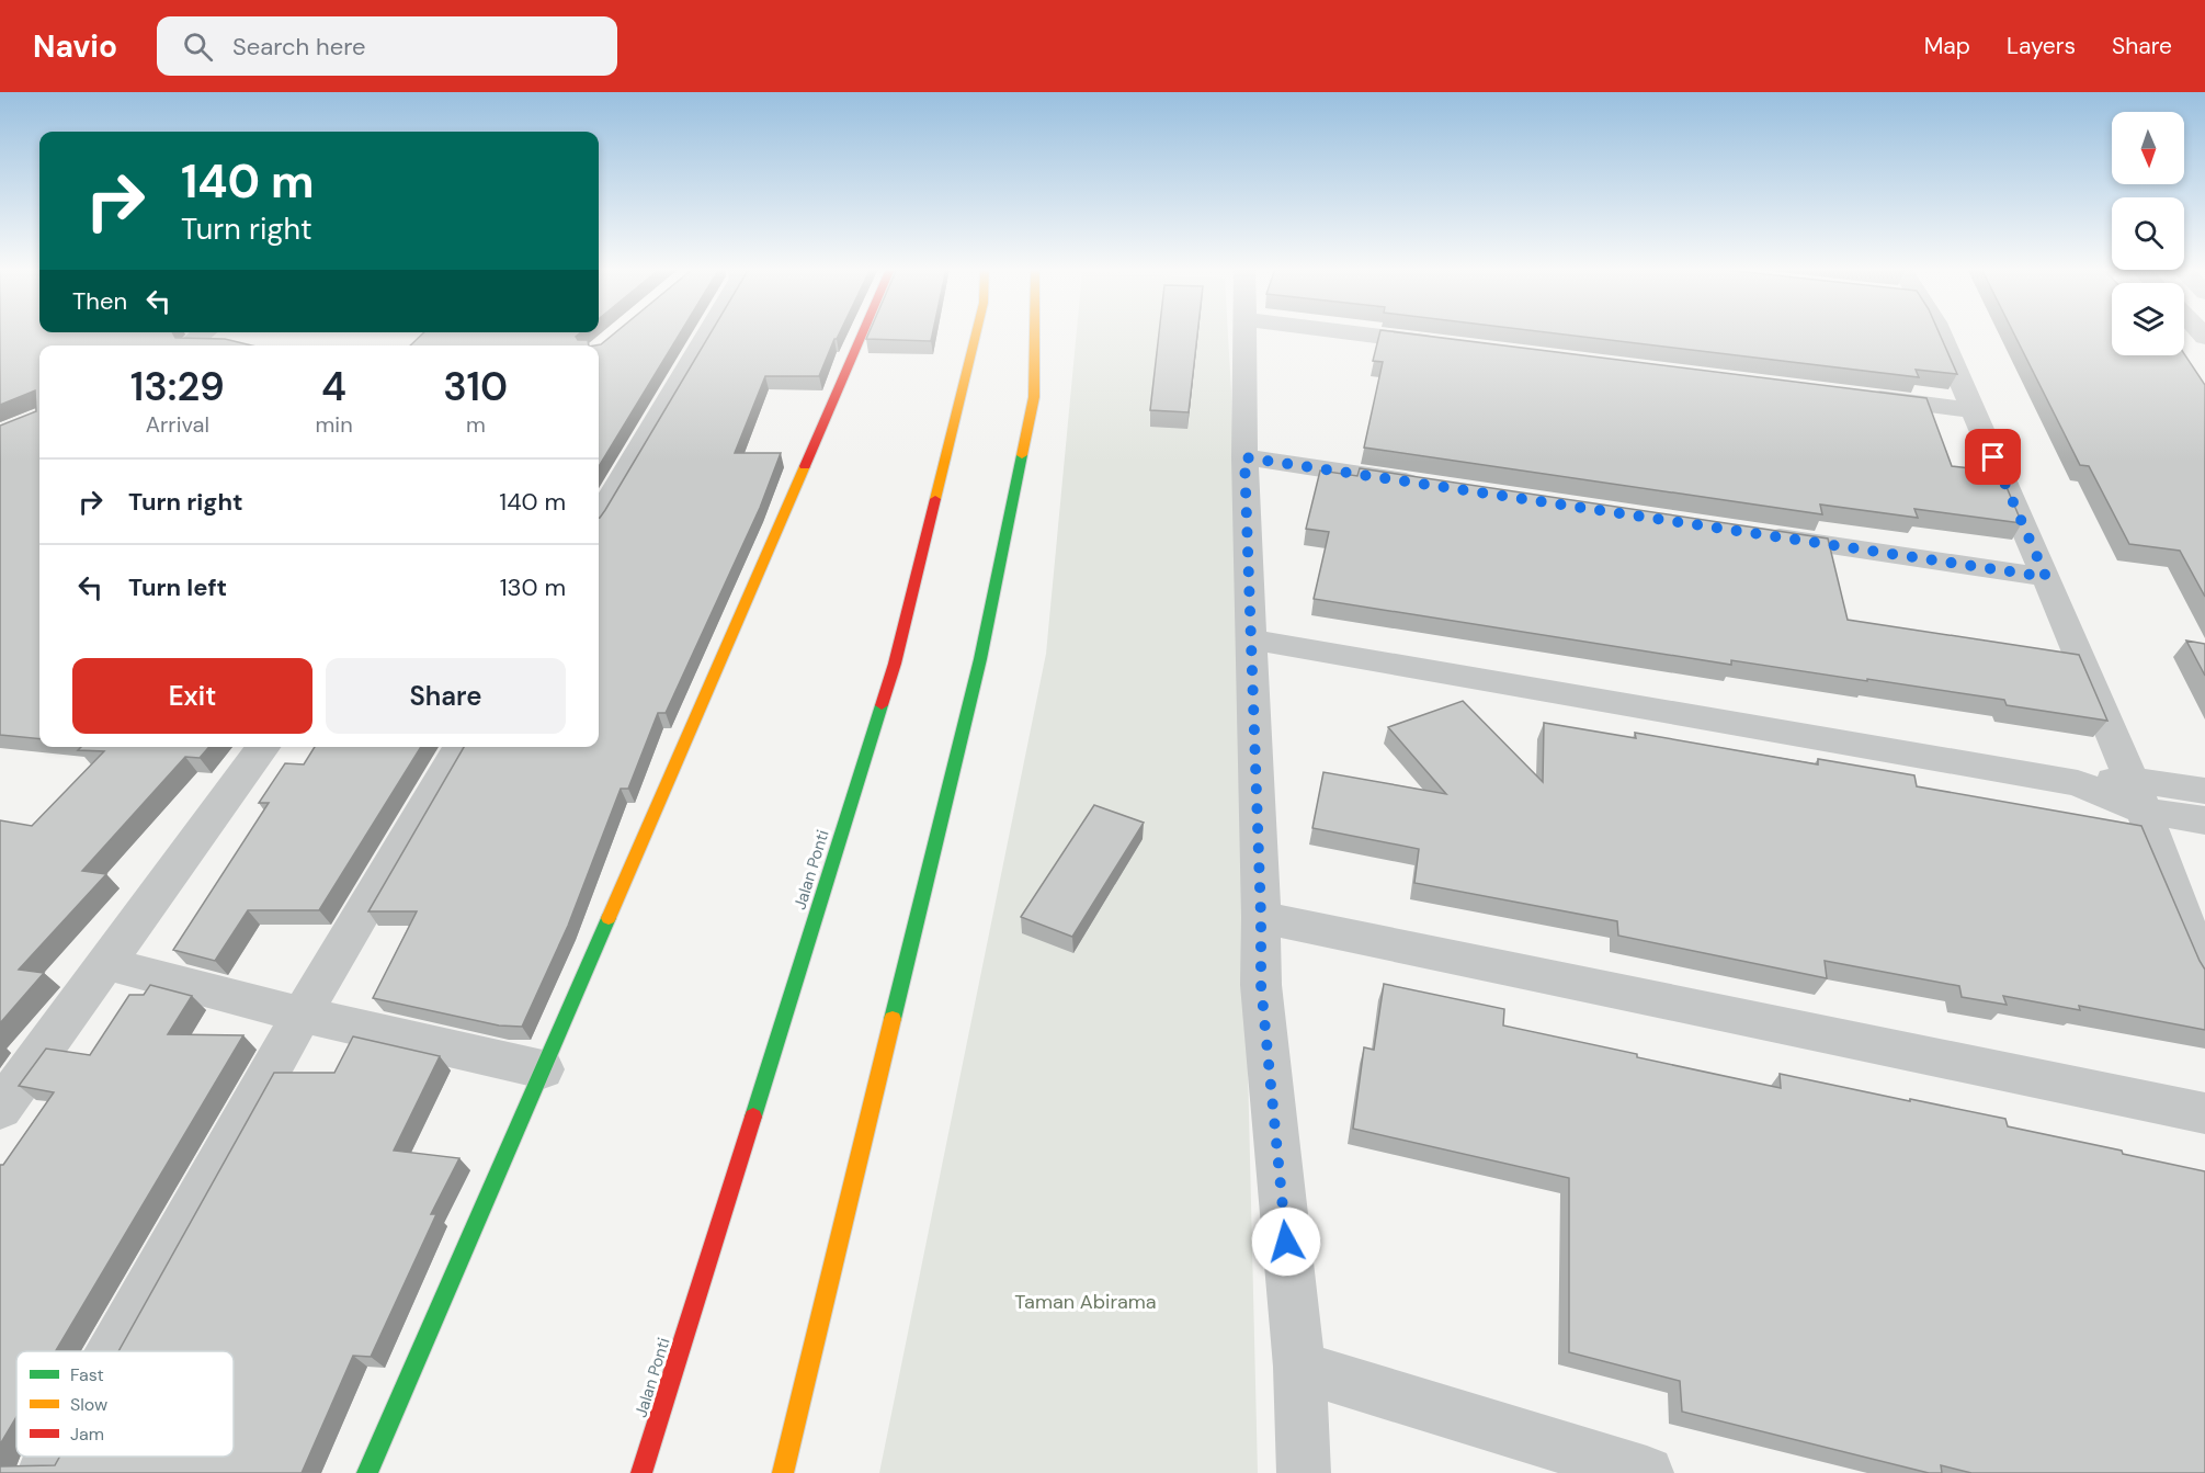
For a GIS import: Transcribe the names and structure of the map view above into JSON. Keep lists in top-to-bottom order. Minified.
{"streets":{"main road":["Jalan Ponti"]},"parks":["Taman Abirama"],"legend":["Fast","Slow","Jam"],"north":"bottom","page":{"header":"Navio","search":"Search here","nav":["Map","Layers","Share"],"turn":["140 m","Turn right"],"then":"Then","eta":["13:29","Arrival","4","min","310","m"],"list":[{"name":"Turn right","value":"140 m"},{"name":"Turn left","value":"130 m"}],"buttons":["Exit","Share"]}}
